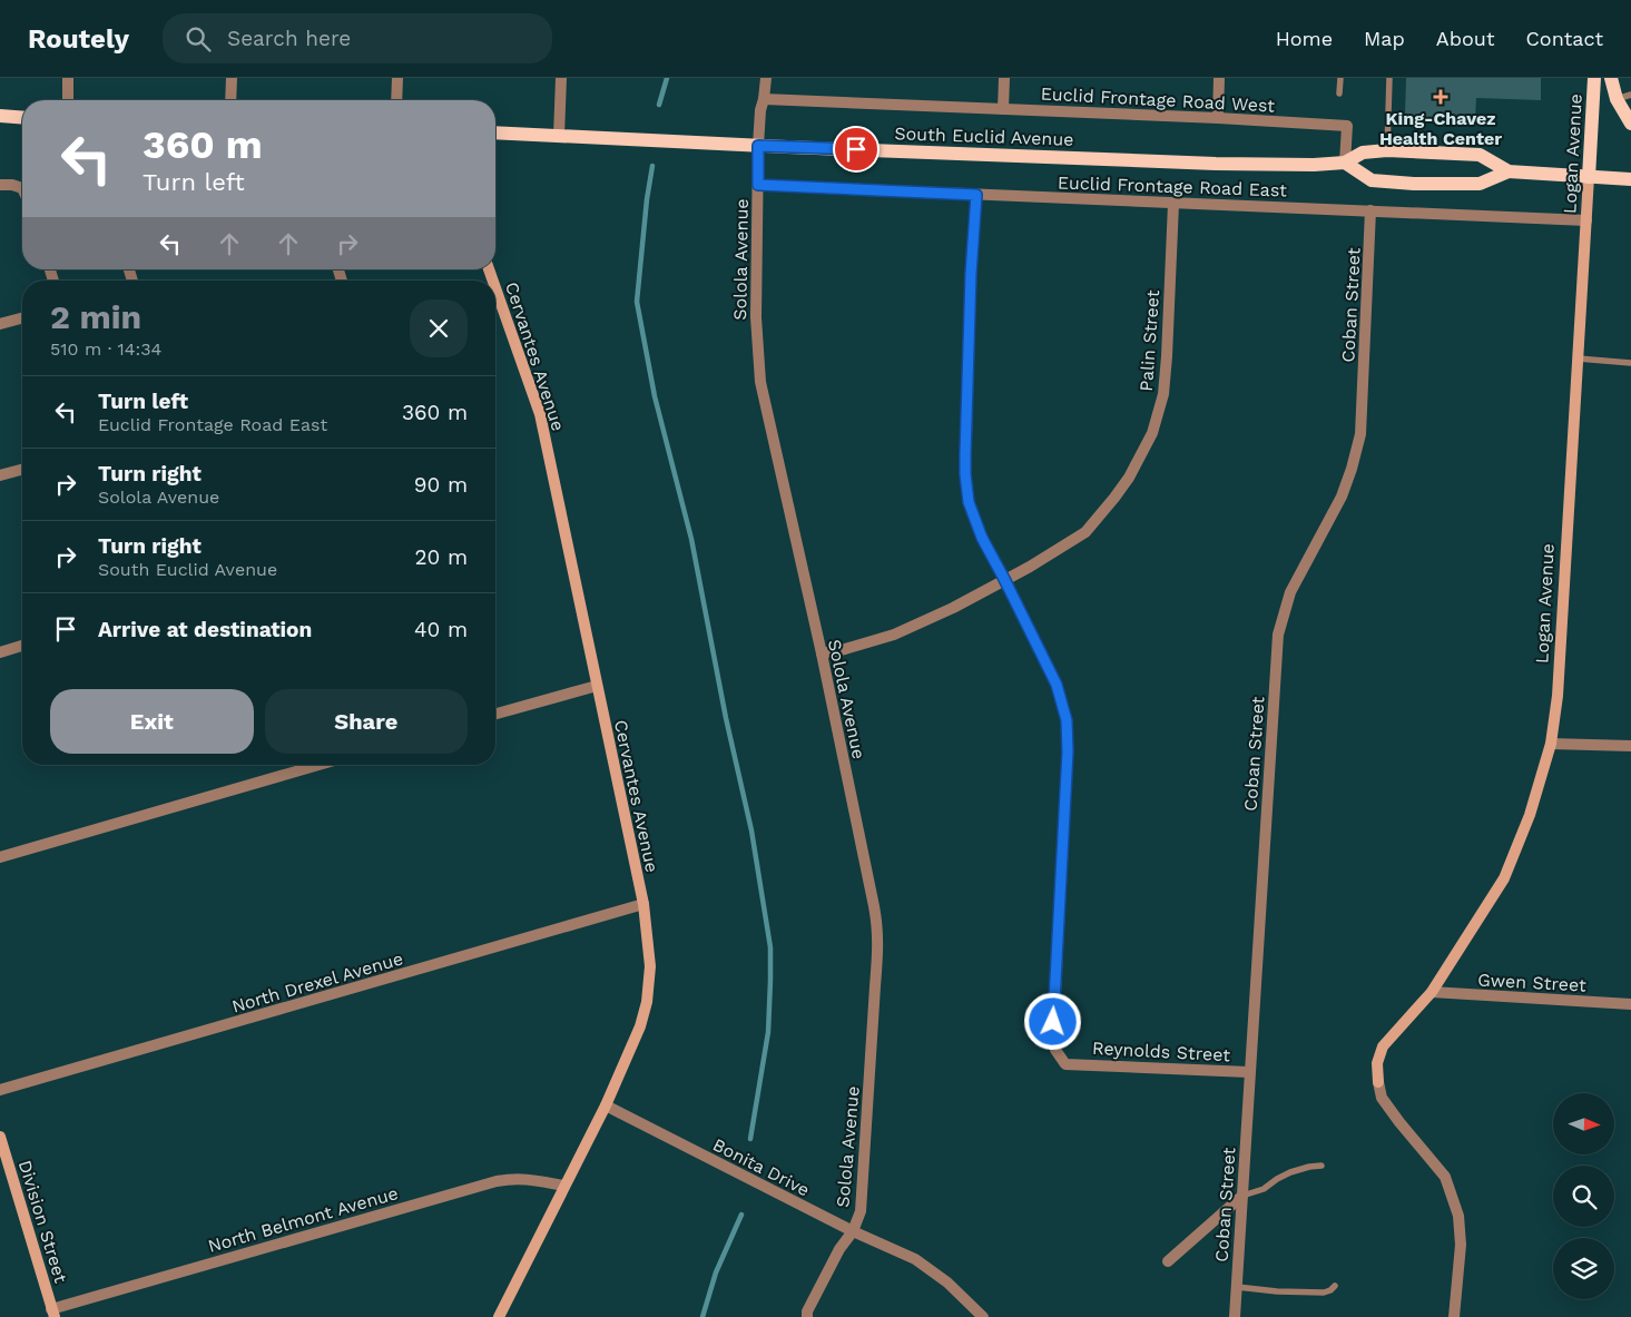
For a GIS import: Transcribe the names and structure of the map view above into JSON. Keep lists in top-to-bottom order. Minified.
{"streets":{"main road":["South Euclid Avenue","Logan Avenue"],"street":["Euclid Frontage Road West","Euclid Frontage Road East","Solola Avenue","Coban Street","Palin Street","Cervantes Avenue","North Drexel Avenue","Gwen Street","Reynolds Street","Bonita Drive","North Belmont Avenue","Division Street"]},"crossings":[["Euclid Frontage Road West","South Euclid Avenue"],["Euclid Frontage Road West","Solola Avenue"],["South Euclid Avenue","Logan Avenue"],["South Euclid Avenue","Solola Avenue"],["Logan Avenue","Euclid Frontage Road East"],["Logan Avenue","Gwen Street"],["Euclid Frontage Road East","Solola Avenue"],["Euclid Frontage Road East","Coban Street"],["Euclid Frontage Road East","Palin Street"],["Euclid Frontage Road East","Reynolds Street"],["Solola Avenue","Palin Street"],["Solola Avenue","Bonita Drive"],["Coban Street","Reynolds Street"],["Palin Street","Reynolds Street"],["Cervantes Avenue","North Drexel Avenue"],["Cervantes Avenue","Bonita Drive"],["Cervantes Avenue","North Belmont Avenue"],["North Belmont Avenue","Division Street"]],"places":{"health":["King-Chavez Health Center"]},"north":"right","page":{"header":"Routely","search":"Search here","nav":["Home","Map","About","Contact"],"turn":["360 m","Turn left"],"heading":["2 min","510 m · 14:34"],"list":[{"name":"Turn left","note":"Euclid Frontage Road East","value":"360 m"},{"name":"Turn right","note":"Solola Avenue","value":"90 m"},{"name":"Turn right","note":"South Euclid Avenue","value":"20 m"},{"name":"Arrive at destination","value":"40 m"}],"buttons":["Exit","Share"]}}
